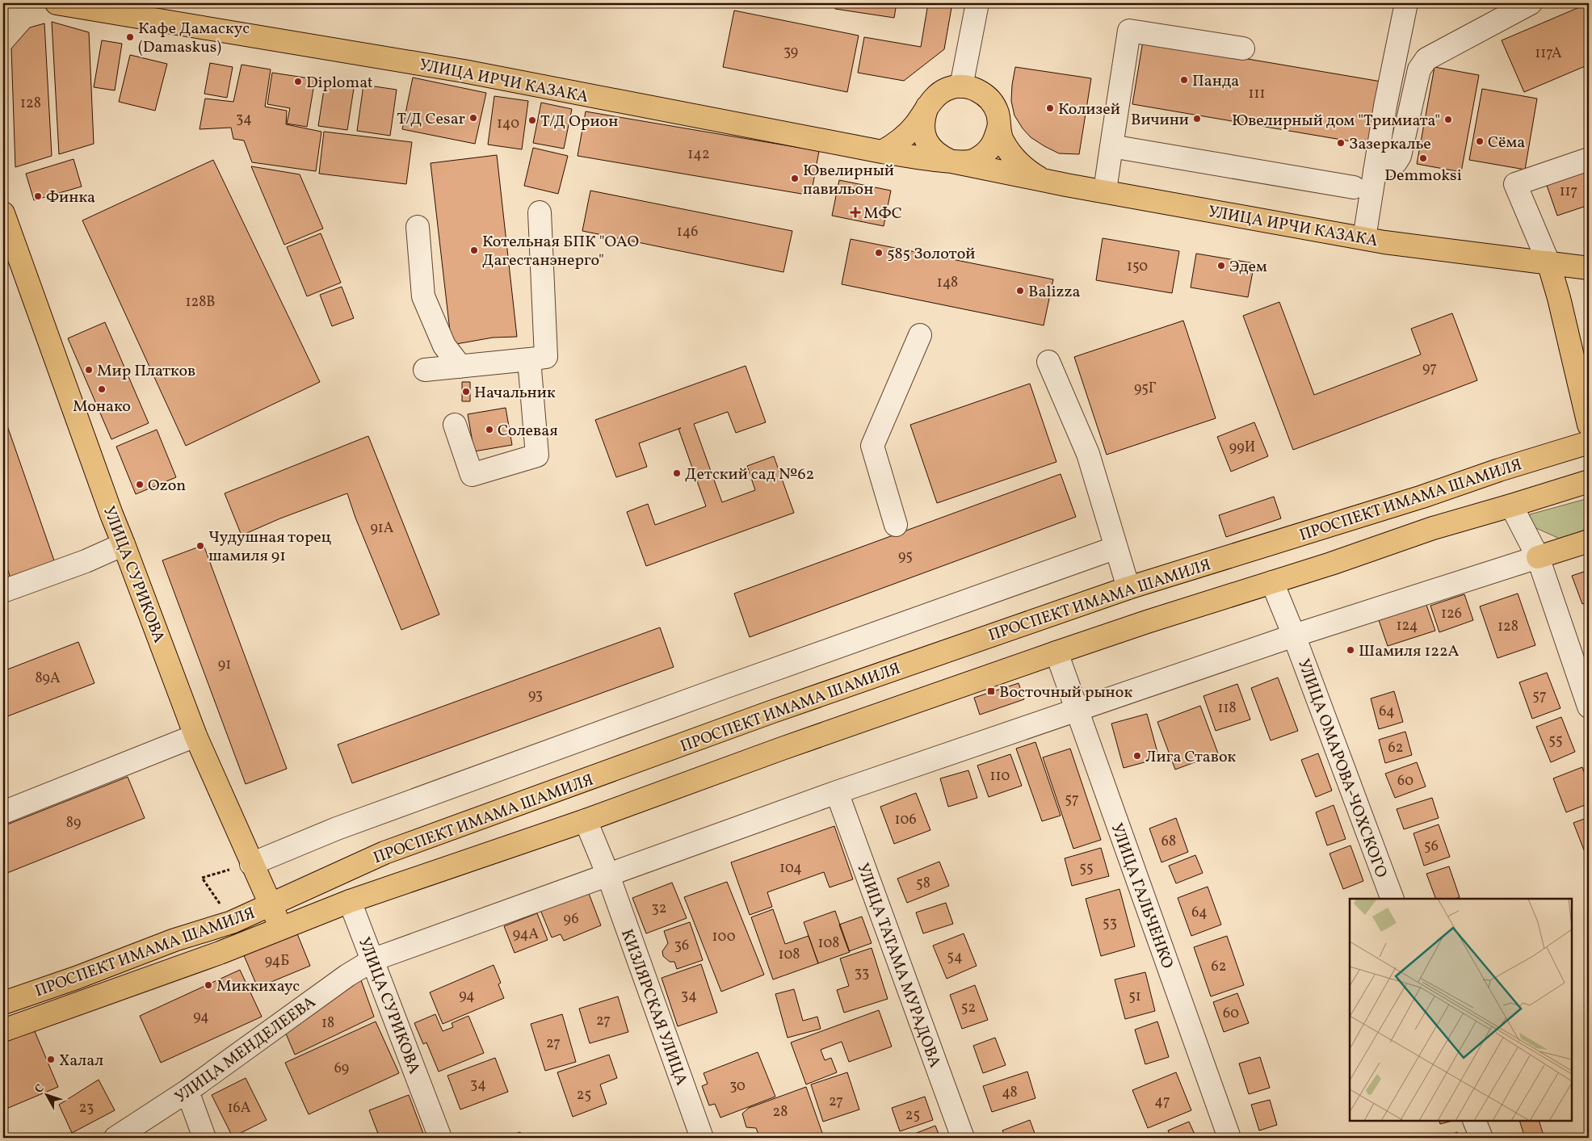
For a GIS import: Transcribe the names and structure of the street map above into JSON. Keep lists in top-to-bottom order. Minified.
{"streets":{"main road":["УЛИЦА ИРЧИ КАЗАКА","ПРОСПЕКТ ИМАМА ШАМИЛЯ","УЛИЦА СУРИКОВА"],"street":["УЛИЦА ОМАРОВА-ЧОХСКОГО","УЛИЦА ГАЛЬЧЕНКО","УЛИЦА ТАТАМА МУРАДОВА","КИЗЛЯРСКАЯ УЛИЦА","УЛИЦА МЕНДЕЛЕЕВА"]},"crossings":[["ПРОСПЕКТ ИМАМА ШАМИЛЯ","УЛИЦА СУРИКОВА"],["ПРОСПЕКТ ИМАМА ШАМИЛЯ","УЛИЦА ОМАРОВА-ЧОХСКОГО"],["ПРОСПЕКТ ИМАМА ШАМИЛЯ","УЛИЦА ГАЛЬЧЕНКО"],["ПРОСПЕКТ ИМАМА ШАМИЛЯ","КИЗЛЯРСКАЯ УЛИЦА"],["УЛИЦА СУРИКОВА","УЛИЦА МЕНДЕЛЕЕВА"],["УЛИЦА ОМАРОВА-ЧОХСКОГО","УЛИЦА МЕНДЕЛЕЕВА"],["УЛИЦА ГАЛЬЧЕНКО","УЛИЦА МЕНДЕЛЕЕВА"],["УЛИЦА ТАТАМА МУРАДОВА","УЛИЦА МЕНДЕЛЕЕВА"],["КИЗЛЯРСКАЯ УЛИЦА","УЛИЦА МЕНДЕЛЕЕВА"]],"places":{"other":["Кафе Дамаскус (Damaskus)","Панда","Diplomat","Колизей","Т/Д Cesar","Вичини","Ювелирный дом \"Тримиата\"","Т/Д Орион","Сёма","Зазеркалье","Demmoksi","Ювелирный павильон","Финка","Котельная БПК \"ОАО Дагестанэнерго\"","585 Золотой","Эдем","Balizza","Мир Платков","Монако","Начальник","Солевая","Детский сад №62","Ozon","Чудушная торец шамиля 91","Шамиля 122А","Лига Ставок","Миккихаус","Халал"],"health":["МФС"],"transit":["Восточный рынок"]},"house_numbers":["39","117А","111","128","34","140","142","117","146","150","148","128В","97","95Г","99И","91А","95","126","124","128","91","89А","93","57","118","64","55","62","110","60","57","106","89","68","56","104","55","58","32","64","96","53","94А","100","108","36","108","54","94Б","62","33","94","34","51","52","60","94","27","18","27","69","34","30","48","25","27","47","23","16А","28","25"],"north":"top left"}
